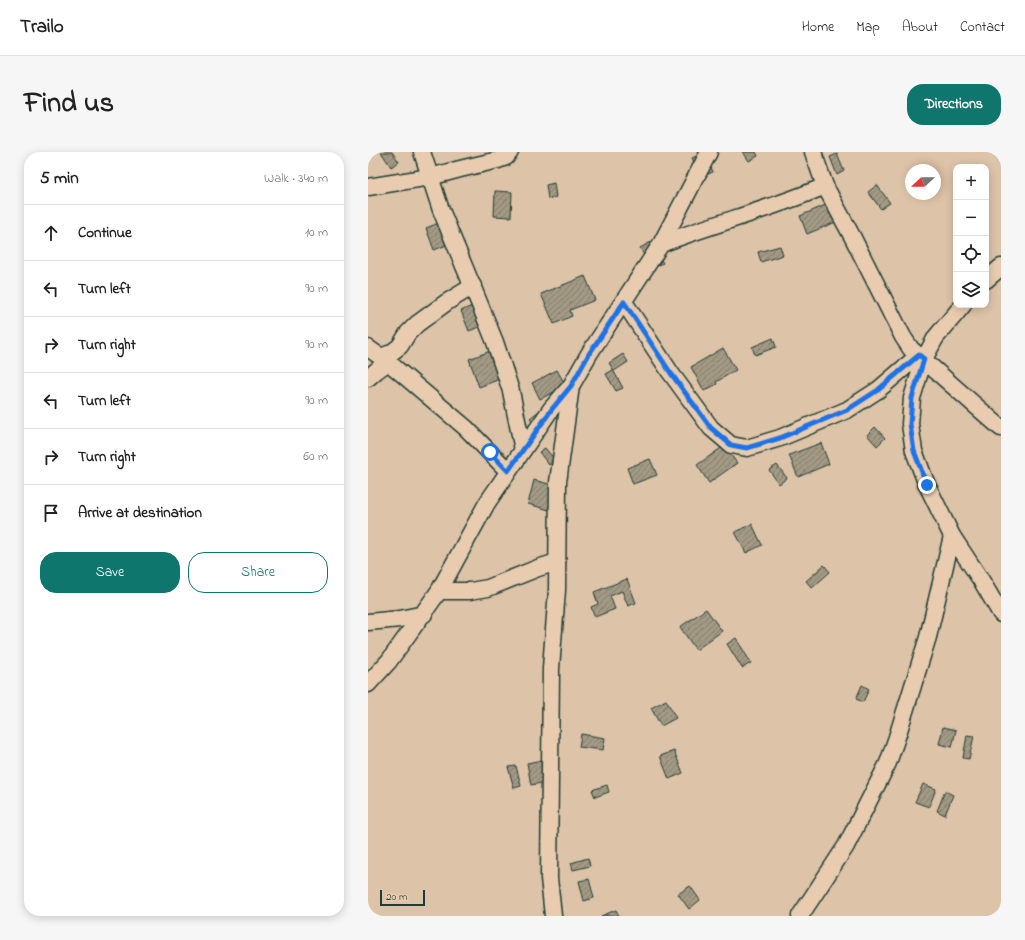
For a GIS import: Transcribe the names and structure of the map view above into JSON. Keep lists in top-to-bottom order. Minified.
{"scale_bar":"20 m","north":"left","page":{"header":"Trailo","nav":["Home","Map","About","Contact"],"title":"Find us","buttons":["Directions",["Save","Share"]],"heading":["5 min","Walk · 340 m"],"map_buttons":["+","−"],"list":[["Continue","10 m"],["Turn left","90 m"],["Turn right","90 m"],["Turn left","90 m"],["Turn right","60 m"],"Arrive at destination"],"scale":"20 m"}}
